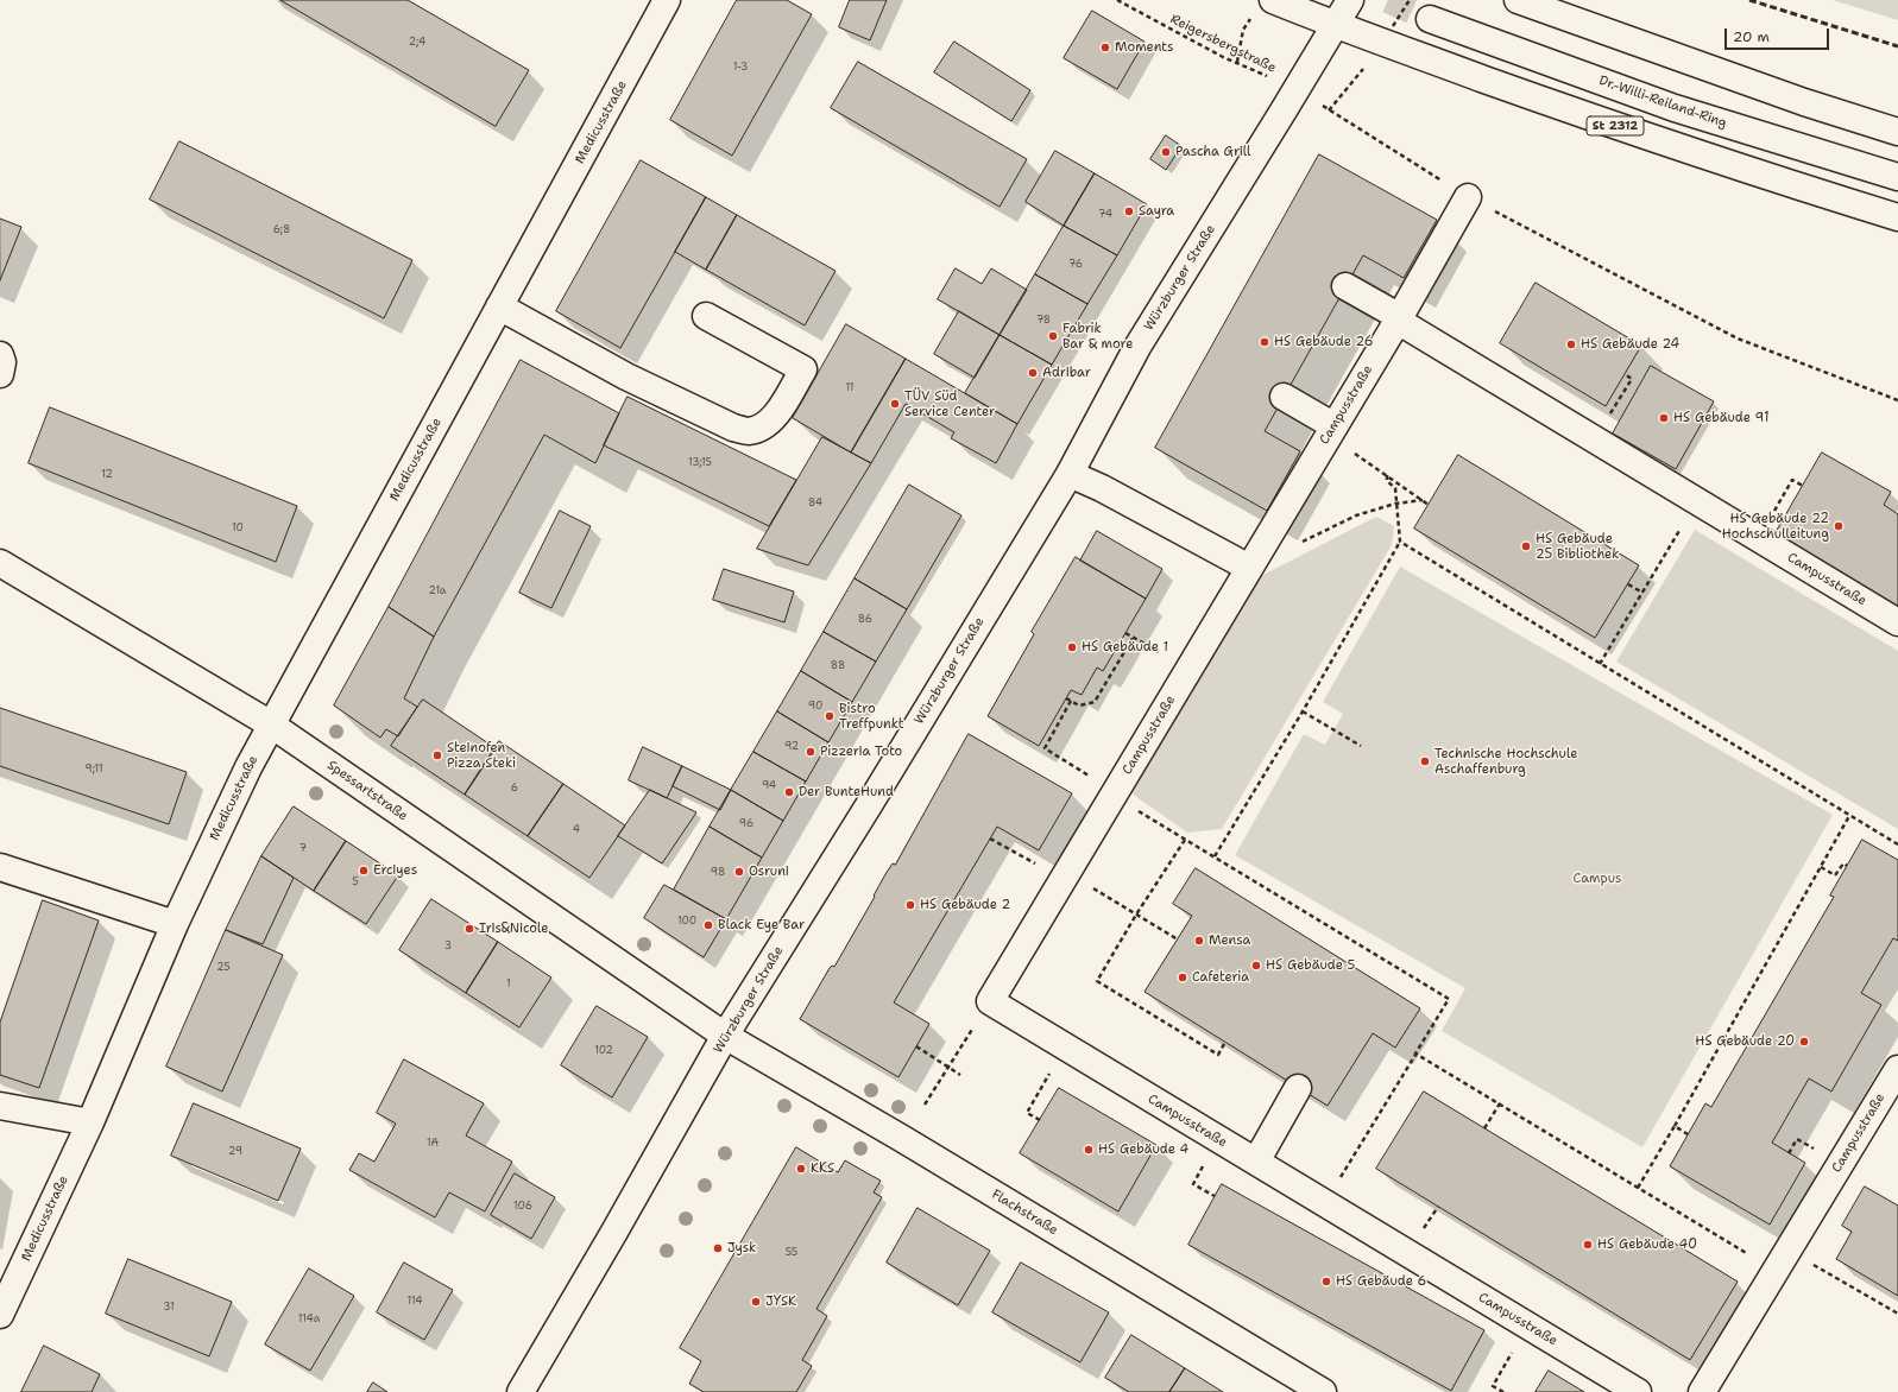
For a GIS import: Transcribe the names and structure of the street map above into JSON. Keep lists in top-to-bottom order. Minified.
{"streets":{"main road":["Dr.-Willi-Reiland-Ring","Medicusstraße","St 2312","Würzburger Straße","Campusstraße","Spessartstraße","Flachstraße"],"path":["Reigersbergstraße"]},"crossings":[["Reigersbergstraße","Würzburger Straße"],["Medicusstraße","Spessartstraße"],["St 2312","Würzburger Straße"],["Würzburger Straße","Spessartstraße"],["Würzburger Straße","Flachstraße"],["Spessartstraße","Flachstraße"]],"parks":["Campus"],"places":["Moments","Pascha Grill","Sayra","Fabrik Bar & more","HS Gebäude 26","HS Gebäude 24","Adribar","TÜV Süd Service Center","HS Gebäude 91","HS Gebäude 22 Hochschulleitung","HS Gebäude 25 Bibliothek","HS Gebäude 1","Bistro Treffpunkt","Pizzeria Toto","Steinofen Pizza Steki","Technische Hochschule Aschaffenburg","Der BunteHund","Erciyes","Osruni","HS Gebäude 2","Black Eye Bar","Iris&Nicole","Mensa","HS Gebäude 5","Cafeteria","HS Gebäude 20","HS Gebäude 4","KKS","HS Gebäude 40","Jysk","HS Gebäude 6","JYSK"],"house_numbers":["2;4","1-3","74","6;8","76","78","11","13;15","12","84","10","21a","86","88","90","92","9;11","94","6","96","4","7","98","5","100","3","25","1","102","1A","29","106","55","114","31","114a"],"scale_bar":"20 m"}
